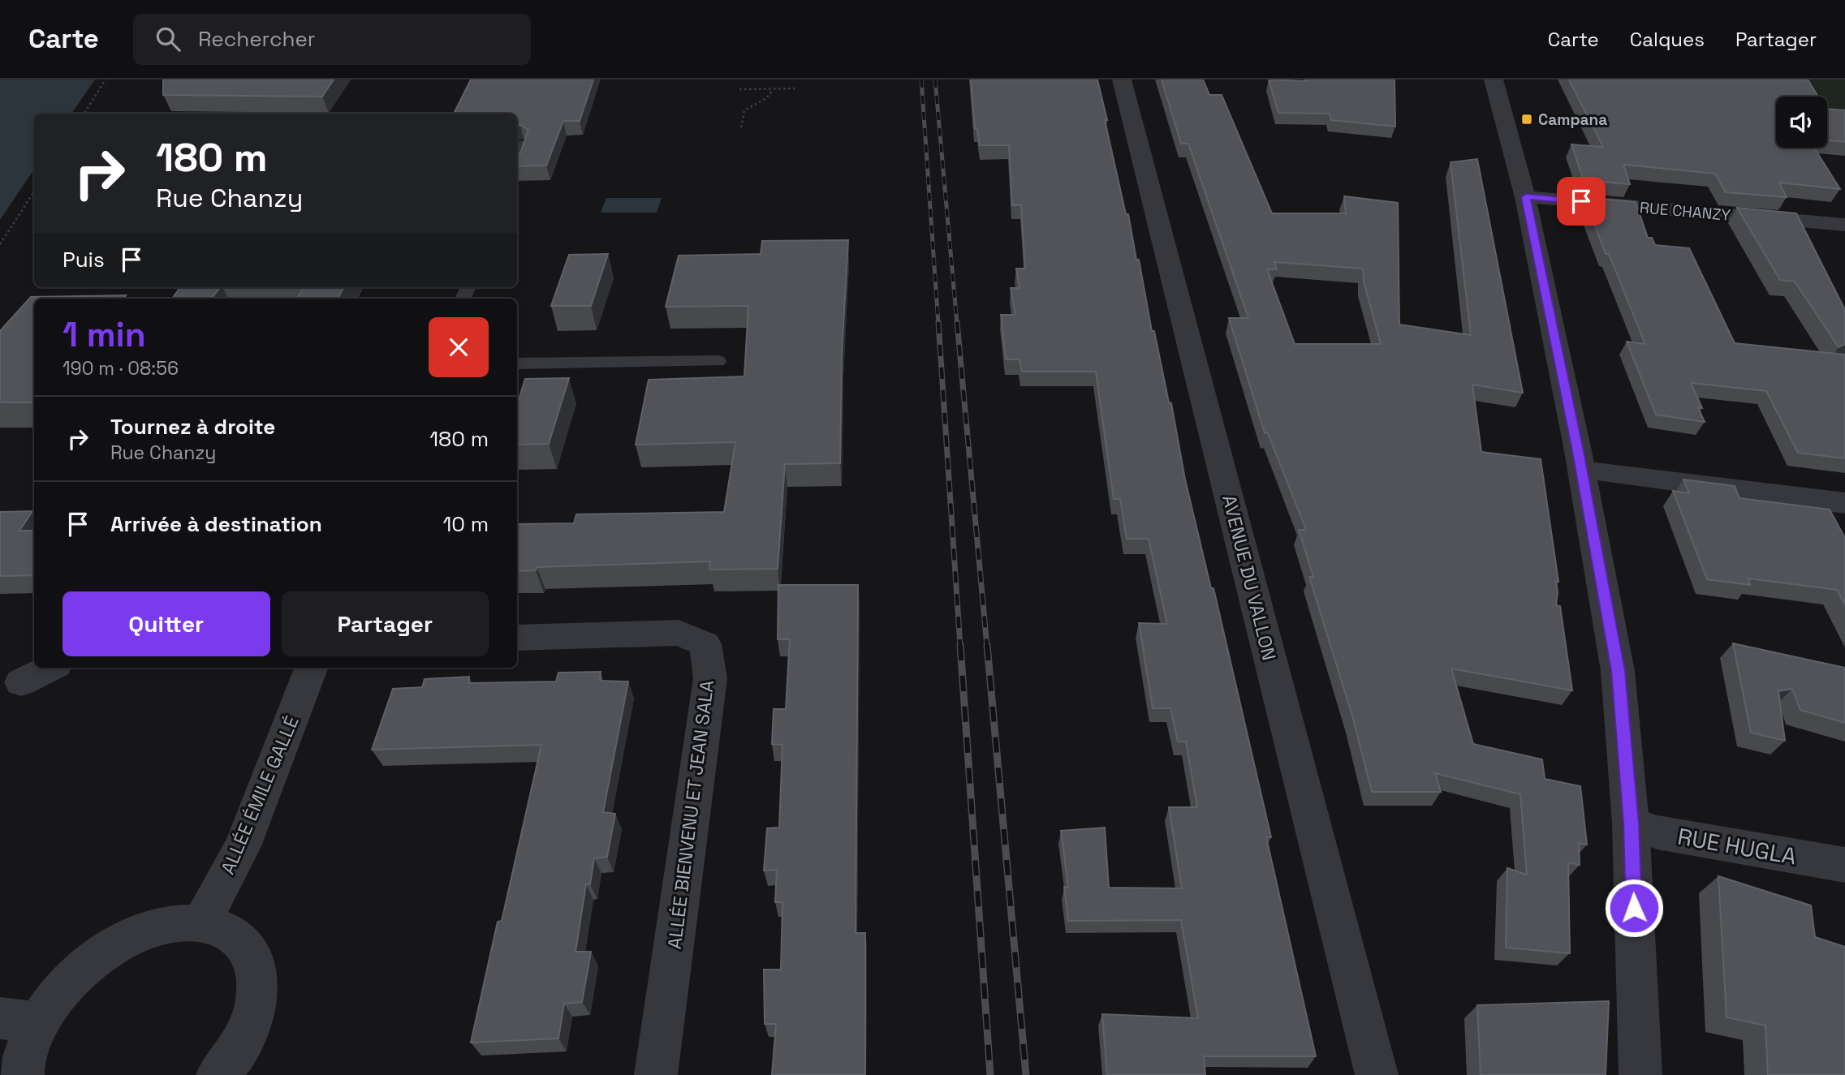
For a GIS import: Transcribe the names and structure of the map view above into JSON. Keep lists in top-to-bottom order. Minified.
{"streets":{"street":["RUE CHANZY","AVENUE DU VALLON","ALLÉE ÉMILE GALLÉ","ALLÉE BIENVENU ET JEAN SALA","RUE HUGLA"]},"places":{"transit":["Campana"]},"page":{"header":"Carte","search":"Rechercher","nav":["Carte","Calques","Partager"],"turn":["180 m","Rue Chanzy"],"then":"Puis","heading":["1 min","190 m · 08:56"],"list":[{"name":"Tournez à droite","note":"Rue Chanzy","value":"180 m"},{"name":"Arrivée à destination","value":"10 m"}],"buttons":["Quitter","Partager"]}}
